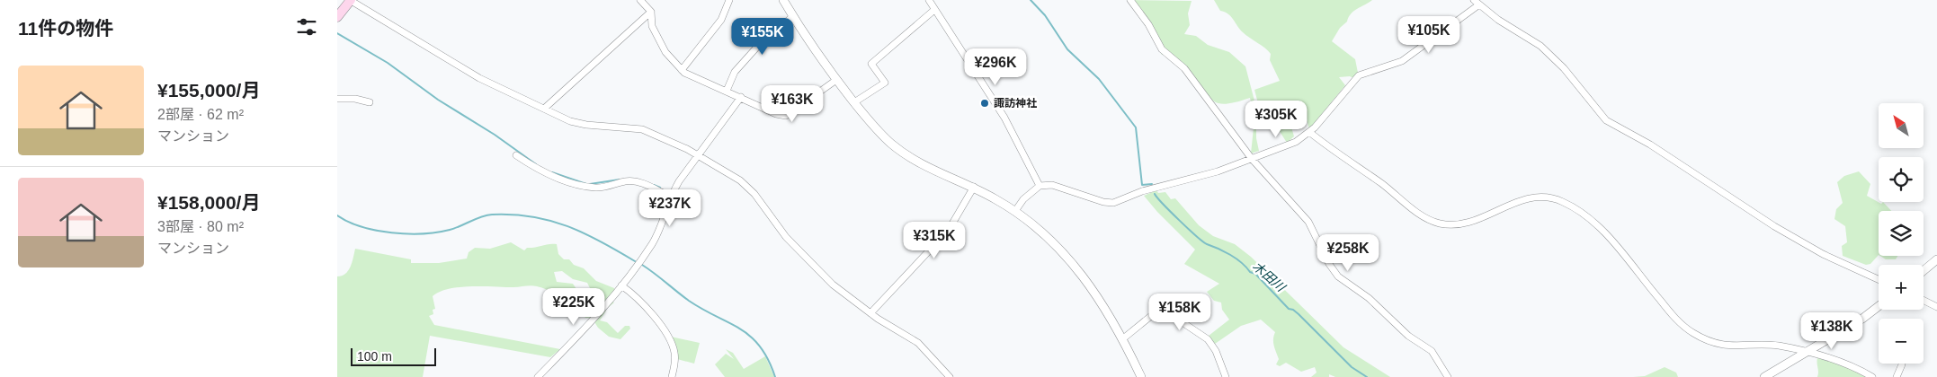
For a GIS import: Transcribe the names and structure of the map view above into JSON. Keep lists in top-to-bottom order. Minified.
{"water":["木田川"],"places":["諏訪神社"],"scale_bar":"100 m","north":"top left","page":{"heading":"11件の物件","price":["¥105K","¥155K","¥296K","¥163K","¥305K","¥237K","¥315K","¥258K","¥225K","¥158K","¥138K"],"list":[{"name":"¥155,000/月","note":"2部屋 · 62 m² · マンション"},{"name":"¥158,000/月","note":"3部屋 · 80 m² · マンション"}],"map_buttons":["+","−"],"scale":"100 m"}}
